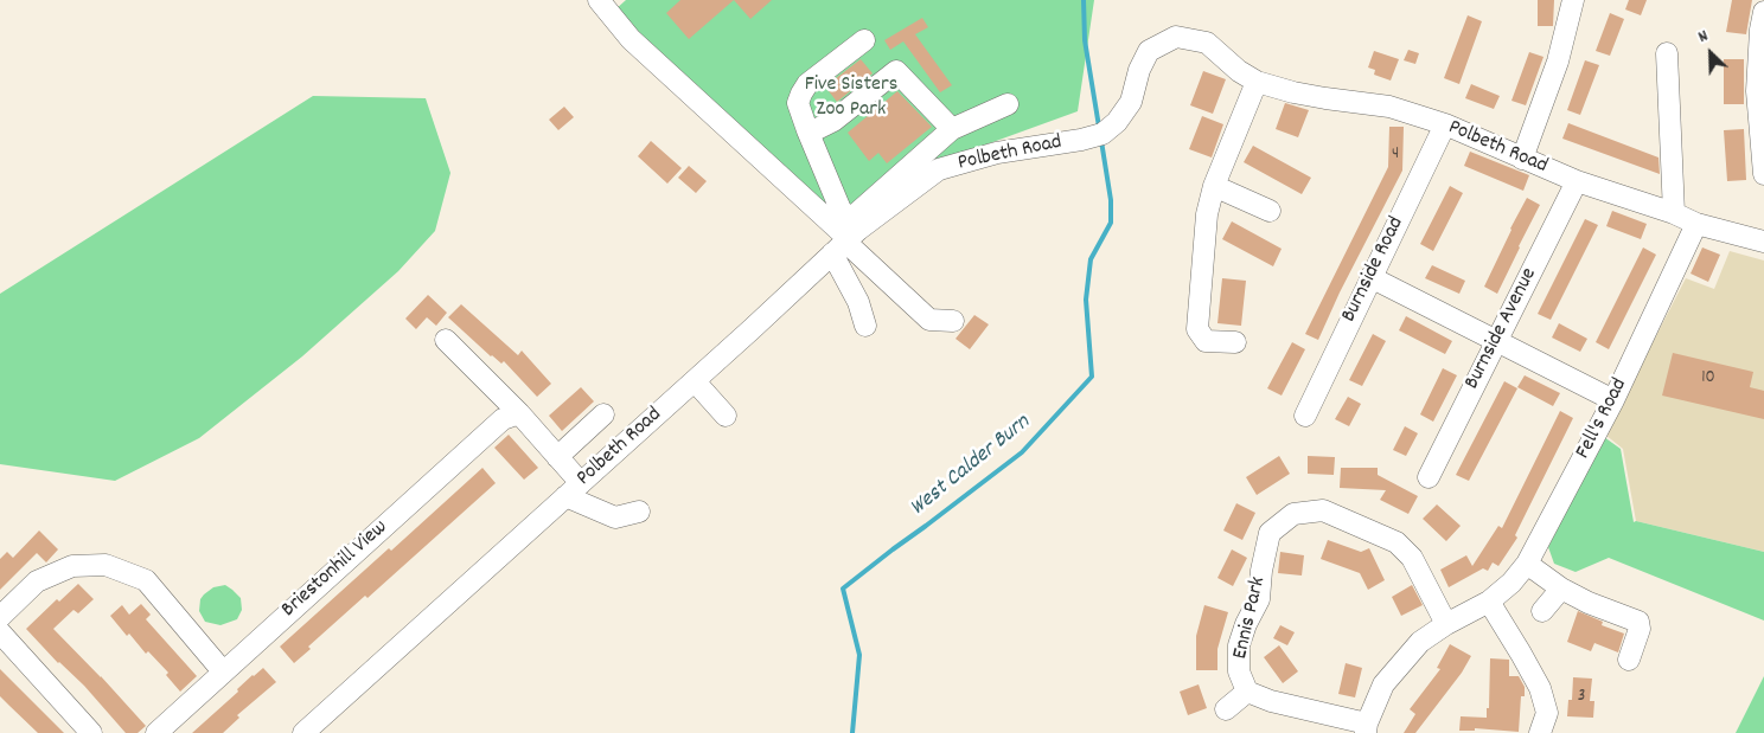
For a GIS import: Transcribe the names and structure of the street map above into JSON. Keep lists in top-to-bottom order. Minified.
{"streets":{"street":["Polbeth Road","Burnside Road","Burnside Avenue","Fell's Road","Briestonhill View","Ennis Park"]},"crossings":[["Polbeth Road","Burnside Road"],["Polbeth Road","Burnside Avenue"],["Polbeth Road","Fell's Road"],["Fell's Road","Ennis Park"]],"water":["West Calder Burn"],"parks":["Five Sisters Zoo Park"],"house_numbers":["4","10","3"],"north":"top left"}
